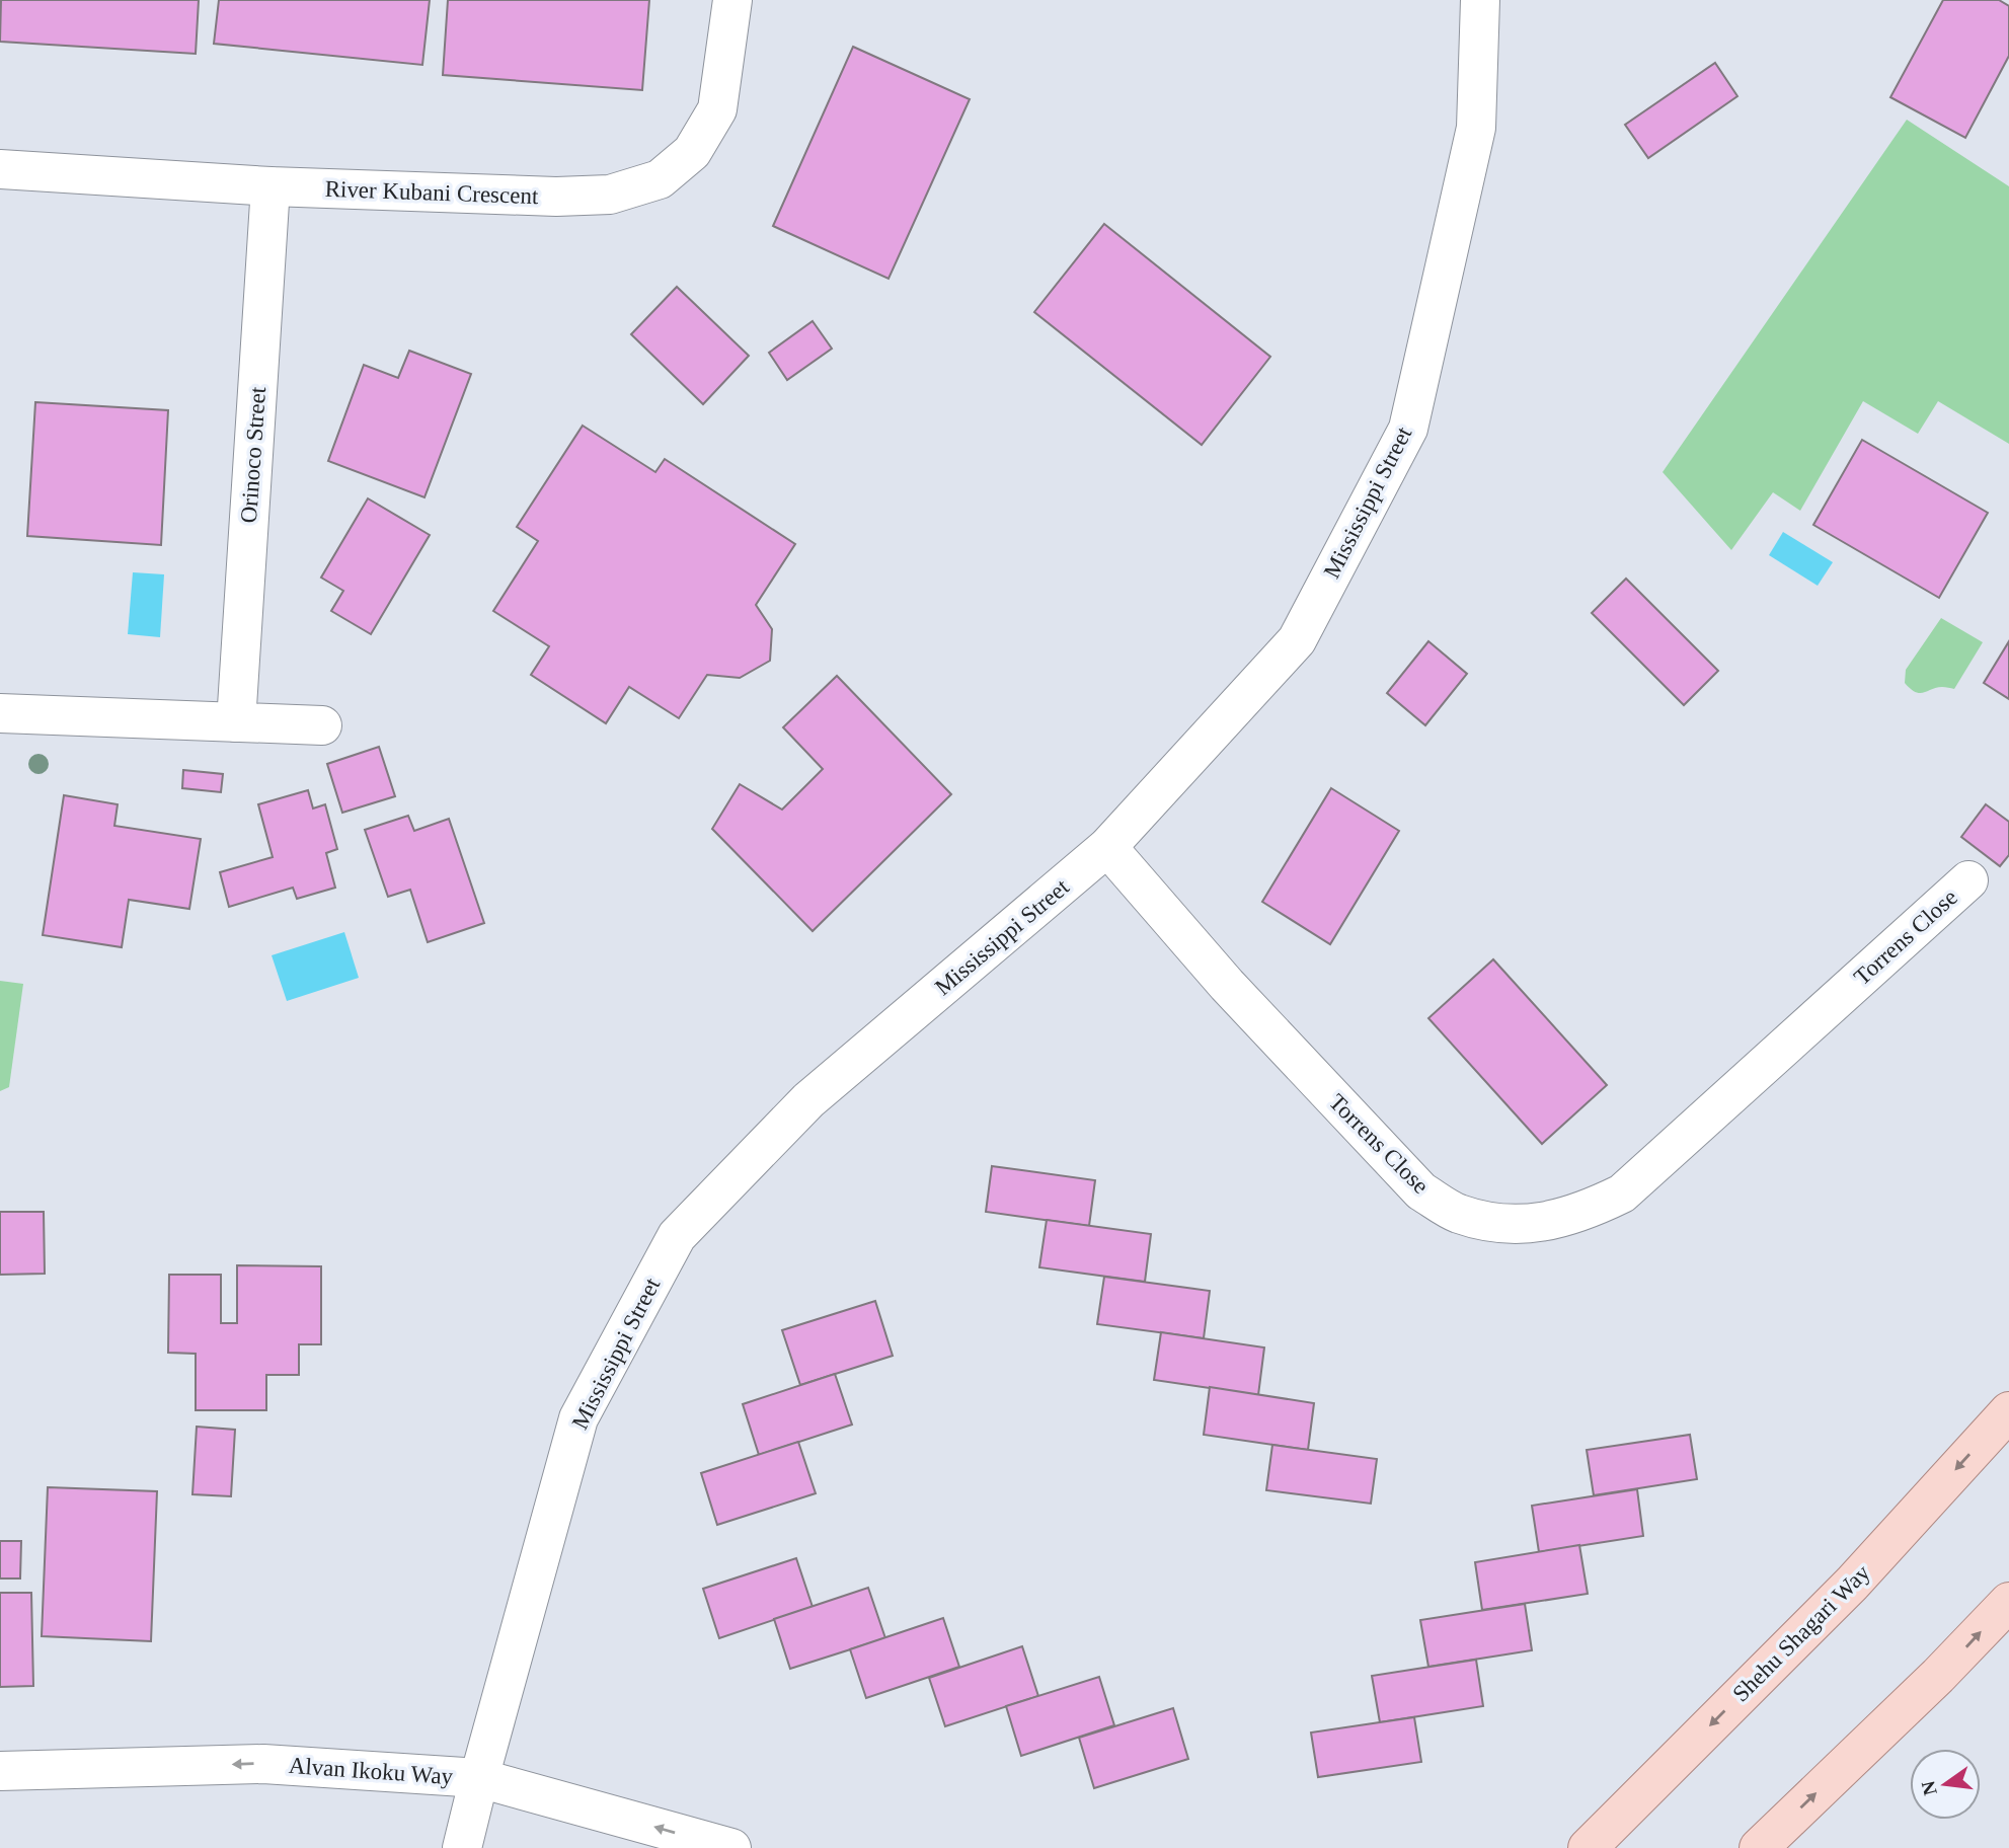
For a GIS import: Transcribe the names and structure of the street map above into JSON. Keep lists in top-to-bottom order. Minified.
{"streets":{"main road":["Shehu Shagari Way"],"street":["River Kubani Crescent","Orinoco Street","Mississippi Street","Torrens Close","Alvan Ikoku Way"]},"crossings":[["River Kubani Crescent","Orinoco Street"],["Mississippi Street","Torrens Close"],["Mississippi Street","Alvan Ikoku Way"]],"one_way":["Alvan Ikoku Way"],"north":"left"}
